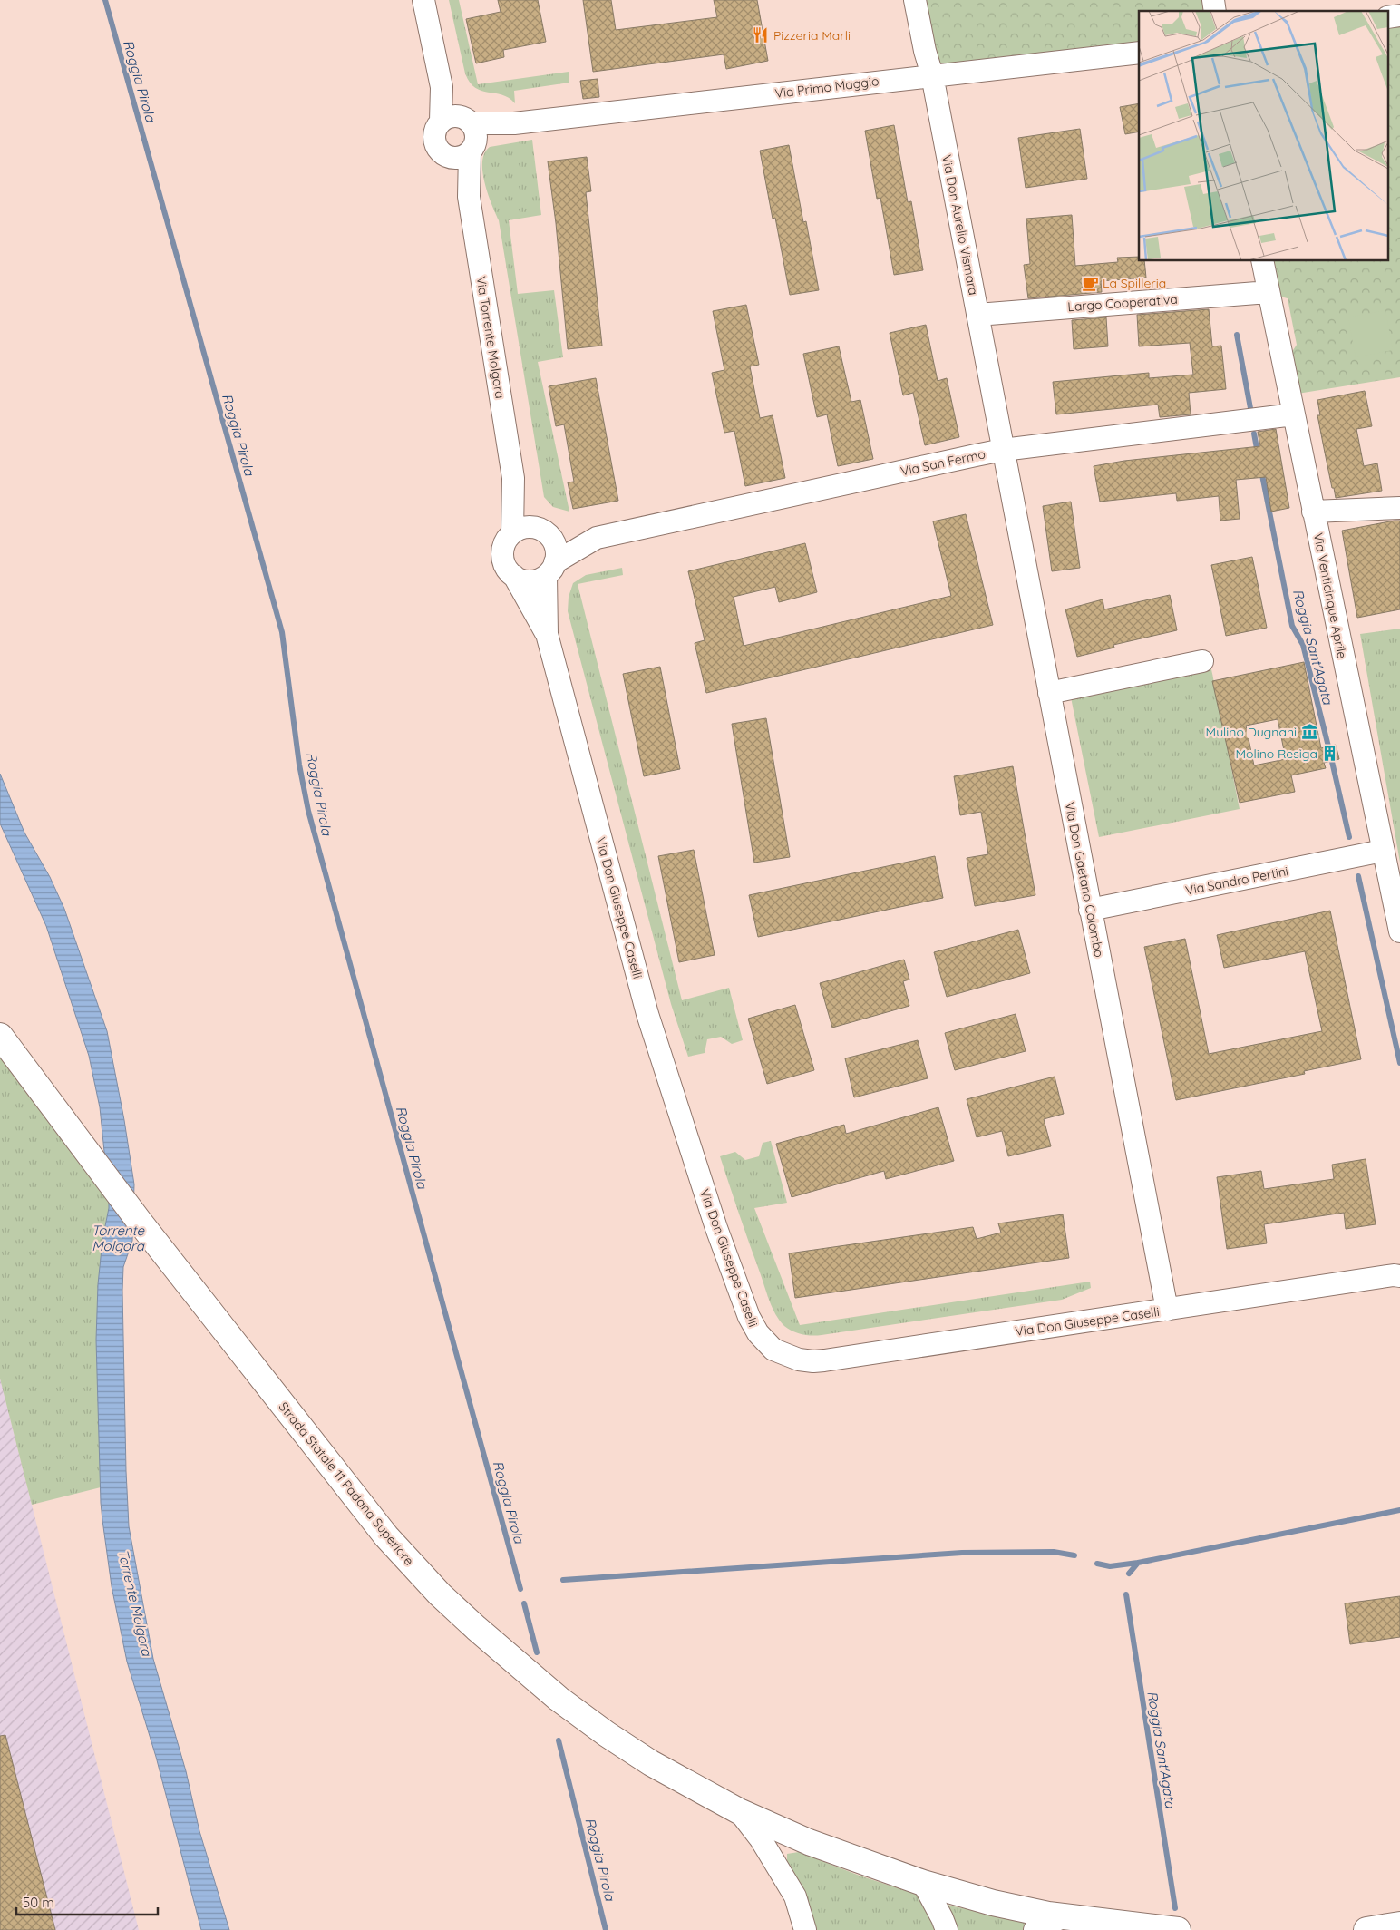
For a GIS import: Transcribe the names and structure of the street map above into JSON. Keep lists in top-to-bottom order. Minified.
{"streets":{"main road":["Strada Statale 11 Padana Superiore"],"street":["Via Primo Maggio","Via Don Aurelio Vismara","Largo Cooperativa","Via Torrente Molgora","Via San Fermo","Via Venticinque Aprile","Via Don Gaetano Colombo","Via Sandro Pertini","Via Don Giuseppe Caselli"]},"crossings":[["Via Primo Maggio","Via Don Aurelio Vismara"],["Via Primo Maggio","Via Torrente Molgora"],["Via Don Aurelio Vismara","Largo Cooperativa"],["Via Don Aurelio Vismara","Via San Fermo"],["Via Don Aurelio Vismara","Via Don Gaetano Colombo"],["Largo Cooperativa","Via Venticinque Aprile"],["Via Torrente Molgora","Via Don Giuseppe Caselli"],["Via San Fermo","Via Venticinque Aprile"],["Via San Fermo","Via Don Gaetano Colombo"],["Via Venticinque Aprile","Via Sandro Pertini"],["Via Don Gaetano Colombo","Via Sandro Pertini"],["Via Don Gaetano Colombo","Via Don Giuseppe Caselli"]],"water":["Roggia Pirola","Roggia Sant'Agata","Torrente Molgora"],"places":{"restaurant":["Pizzeria Marli"],"cafe":["La Spilleria"],"museum":["Mulino Dugnani"],"building":["Molino Resiga"]},"scale_bar":"50 m"}
